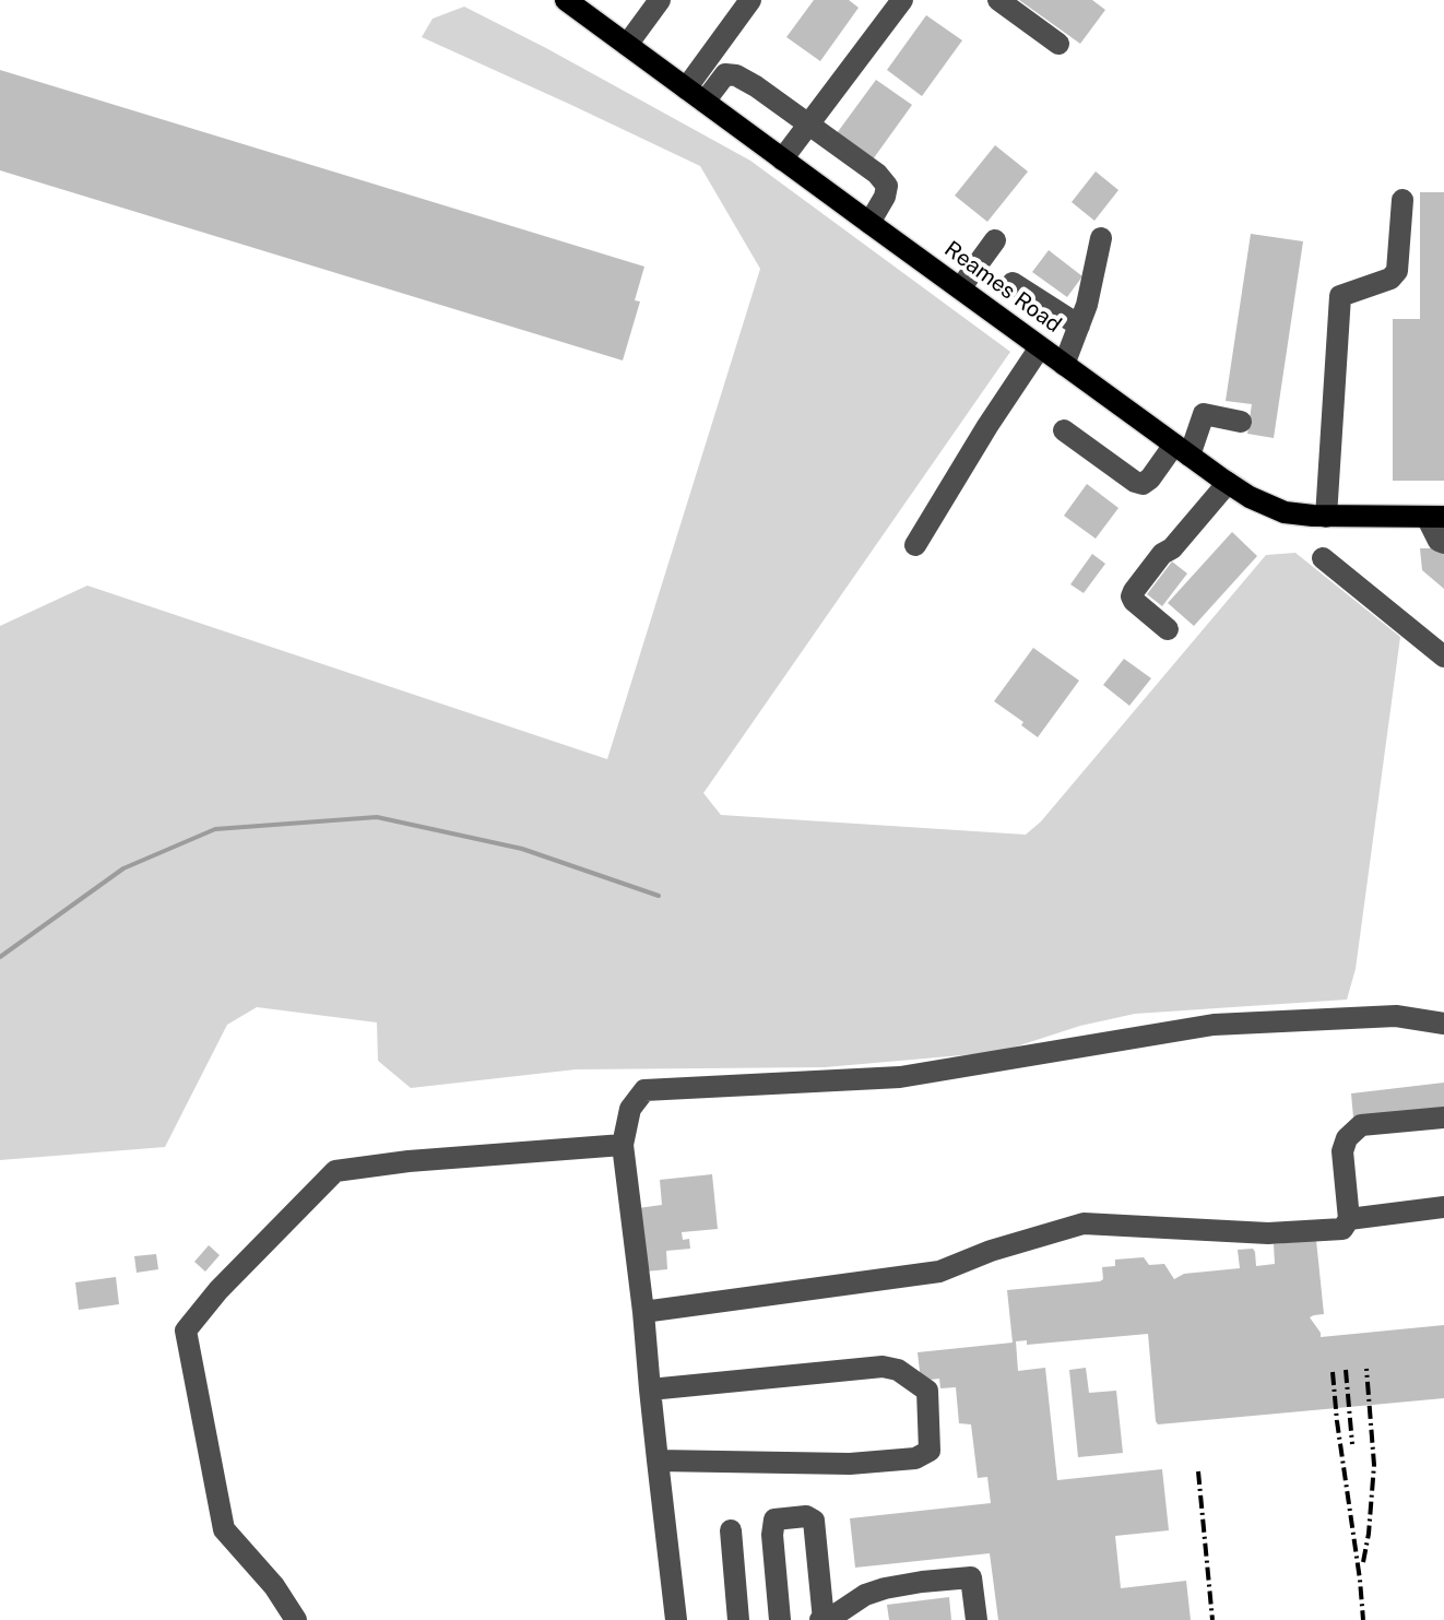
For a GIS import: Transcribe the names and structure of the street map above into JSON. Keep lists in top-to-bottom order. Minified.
{"streets":{"main road":["Reames Road"]}}
